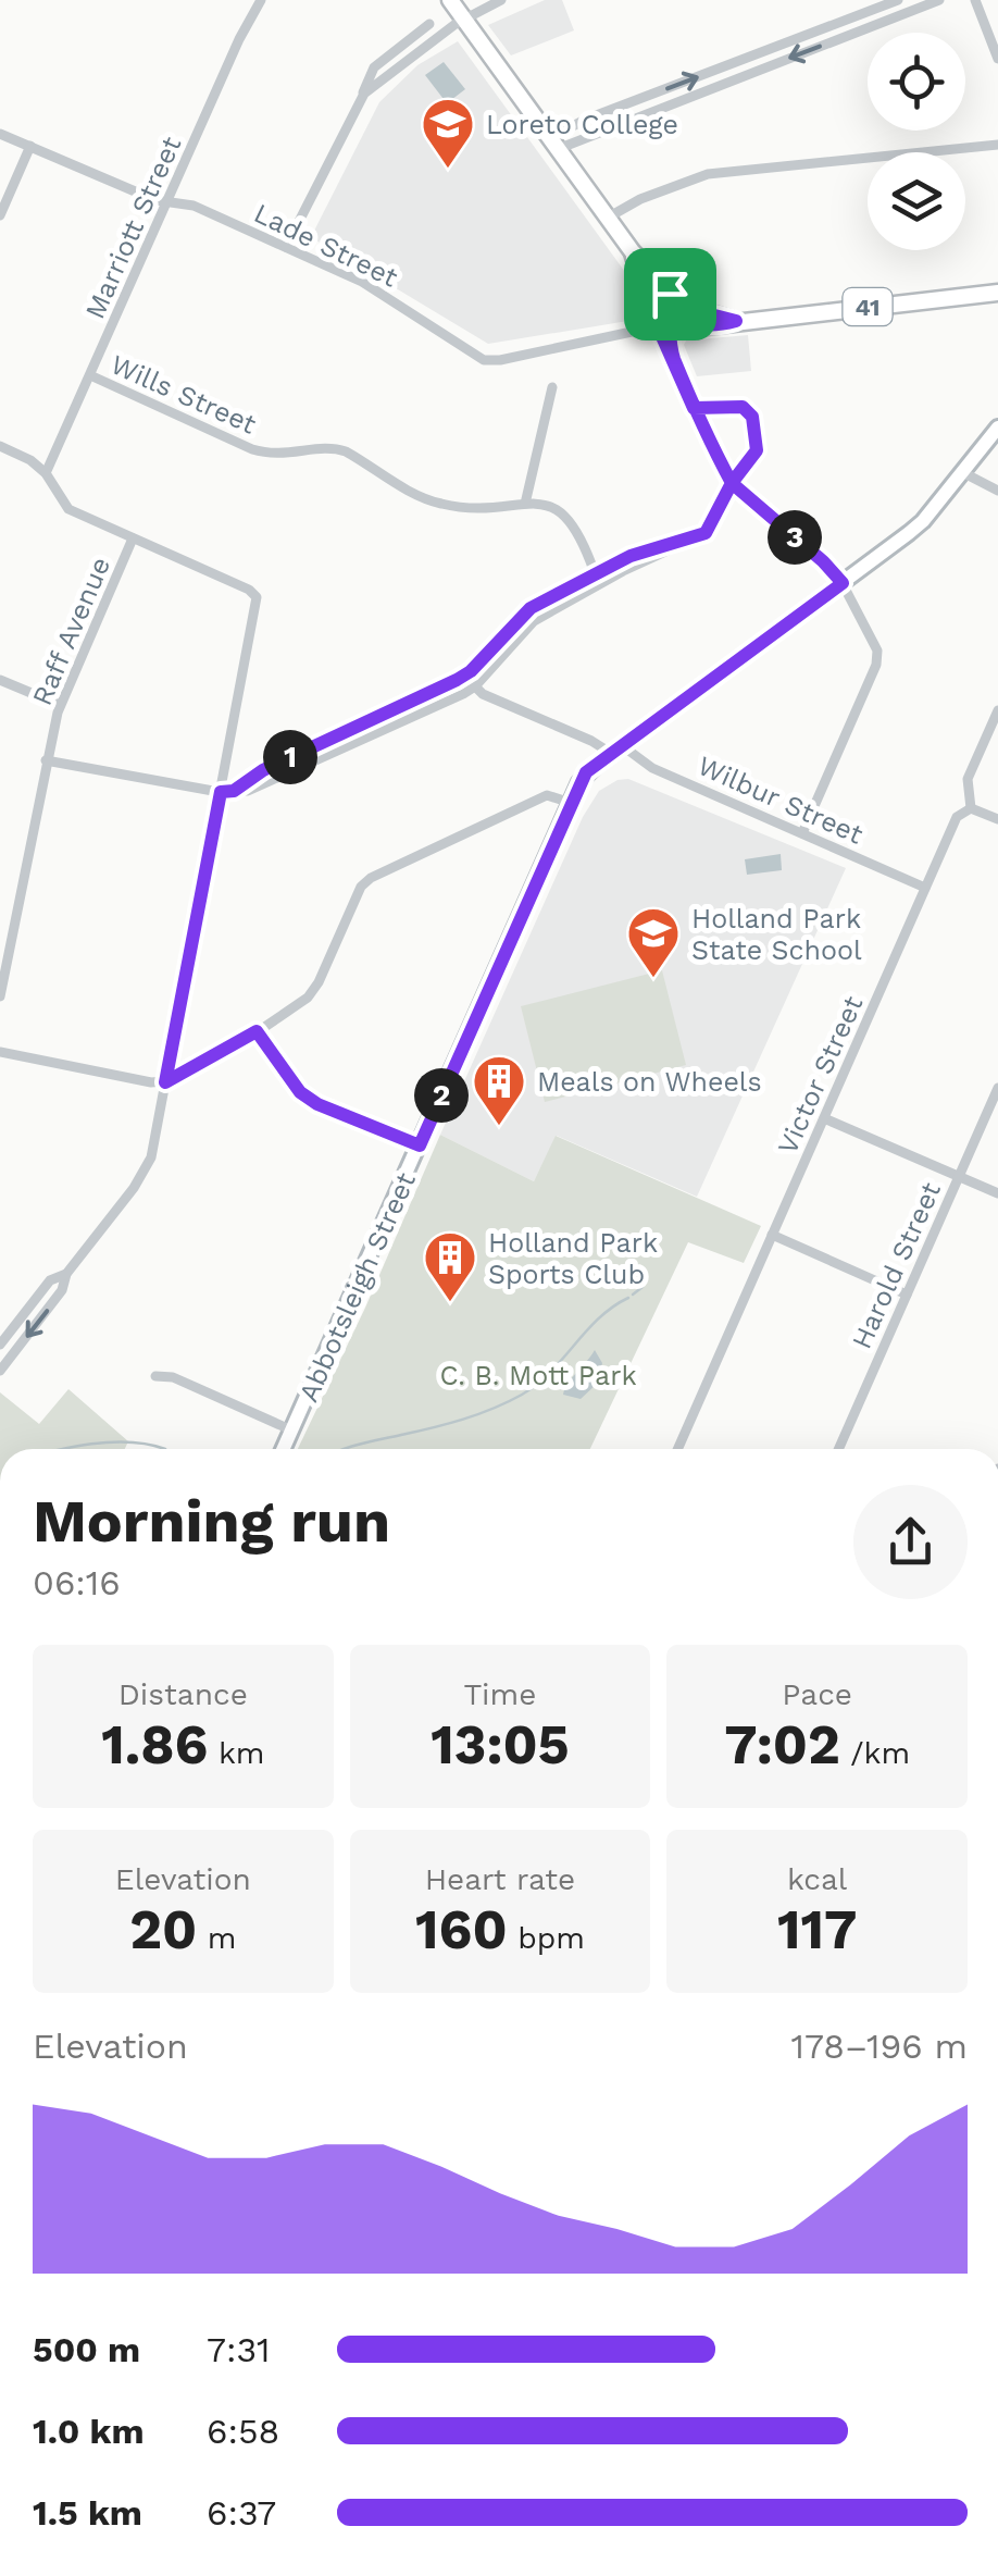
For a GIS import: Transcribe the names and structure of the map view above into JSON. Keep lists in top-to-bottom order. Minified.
{"streets":{"main road":["41"],"street":["Marriott Street","Lade Street","Wills Street","Raff Avenue","Wilbur Street","Victor Street","Harold Street","Abbotsleigh Street"]},"crossings":[["Marriott Street","Lade Street"],["Marriott Street","Wills Street"],["Lade Street","41"],["Wilbur Street","Victor Street"],["Wilbur Street","Abbotsleigh Street"]],"parks":["C. B. Mott Park"],"places":{"school or university":["Loreto College","Holland Park State School"],"building":["Meals on Wheels","Holland Park Sports Club"]},"page":{"pins":["3","1","2"],"heading":["Morning run","06:16"],"stats":[["Distance","1.86 km"],["Time","13:05"],["Pace","7:02 /km"],["Elevation","20 m"],["Heart rate","160 bpm"],["kcal","117"]],"chart":["Elevation","178–196 m"],"list":[{"name":"500 m","note":"7:31"},{"name":"1.0 km","note":"6:58"},{"name":"1.5 km","note":"6:37"}]}}
